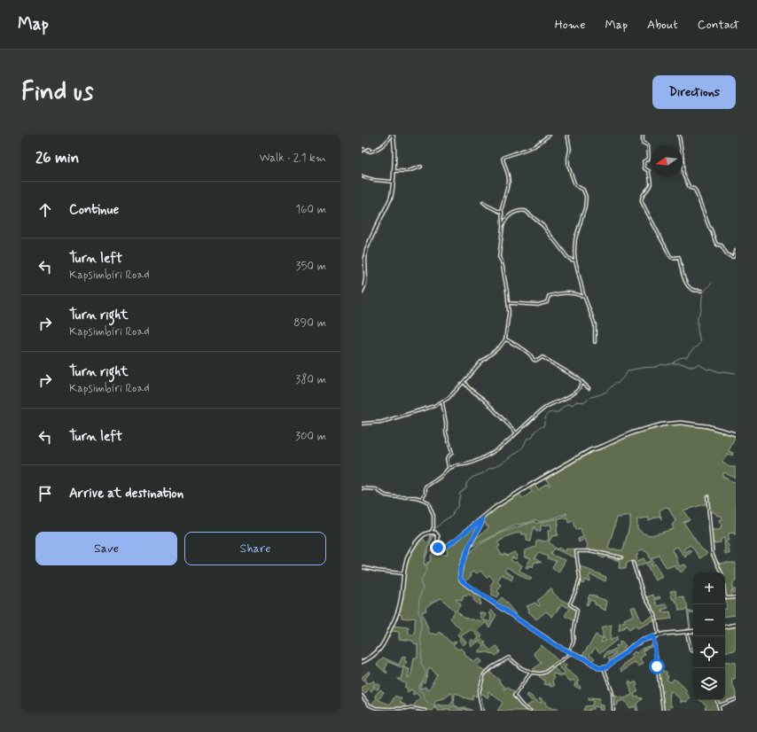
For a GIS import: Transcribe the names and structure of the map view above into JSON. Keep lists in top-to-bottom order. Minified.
{"north":"left","page":{"header":"Map","nav":["Home","Map","About","Contact"],"buttons":["Directions",["Save","Share"]],"title":"Find us","heading":["26 min","Walk · 2.1 km"],"list":[["Continue","160 m"],["Turn left","Kapsimbiri Road","350 m"],["Turn right","Kapsimbiri Road","890 m"],["Turn right","Kapsimbiri Road","380 m"],["Turn left","300 m"],"Arrive at destination"],"map_buttons":["+","−"]}}
